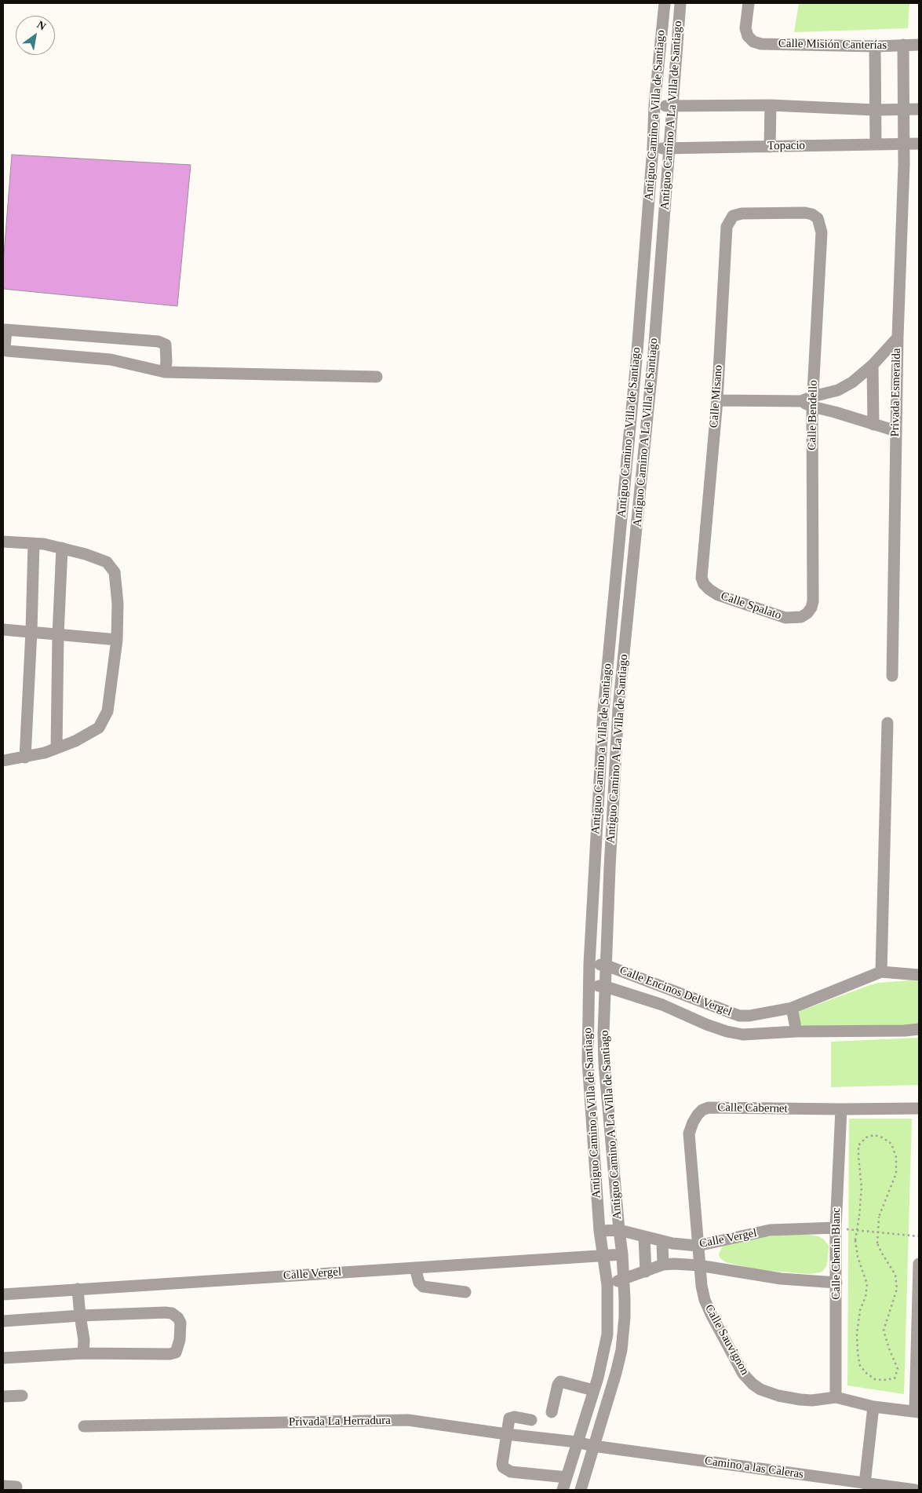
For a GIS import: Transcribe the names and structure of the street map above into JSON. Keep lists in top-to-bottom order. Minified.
{"streets":{"street":["Calle Misión Canterías","Antiguo Camino a Villa de Santiago","Antiguo Camino A La Villa de Santiago","Topacio","Privada Esmeralda","Calle Misano","Calle Bendello","Calle Spalato","Calle Encinos Del Vergel","Calle Cabernet","Calle Vergel","Calle Chenin Blanc","Calle Sauvignon","Privada La Herradura","Camino a las Caleras"]},"crossings":[["Calle Misión Canterías","Privada Esmeralda"],["Antiguo Camino a Villa de Santiago","Topacio"],["Antiguo Camino a Villa de Santiago","Calle Encinos Del Vergel"],["Antiguo Camino a Villa de Santiago","Calle Vergel"],["Antiguo Camino a Villa de Santiago","Privada La Herradura"],["Antiguo Camino A La Villa de Santiago","Topacio"],["Antiguo Camino A La Villa de Santiago","Calle Encinos Del Vergel"],["Antiguo Camino A La Villa de Santiago","Calle Vergel"],["Antiguo Camino A La Villa de Santiago","Privada La Herradura"],["Antiguo Camino A La Villa de Santiago","Camino a las Caleras"],["Topacio","Privada Esmeralda"],["Calle Misano","Calle Bendello"],["Calle Misano","Calle Spalato"],["Calle Bendello","Calle Spalato"],["Calle Cabernet","Calle Vergel"],["Calle Cabernet","Calle Chenin Blanc"],["Calle Cabernet","Calle Sauvignon"],["Calle Vergel","Calle Chenin Blanc"],["Calle Vergel","Calle Sauvignon"],["Calle Chenin Blanc","Calle Sauvignon"],["Privada La Herradura","Camino a las Caleras"]],"north":"top right"}
